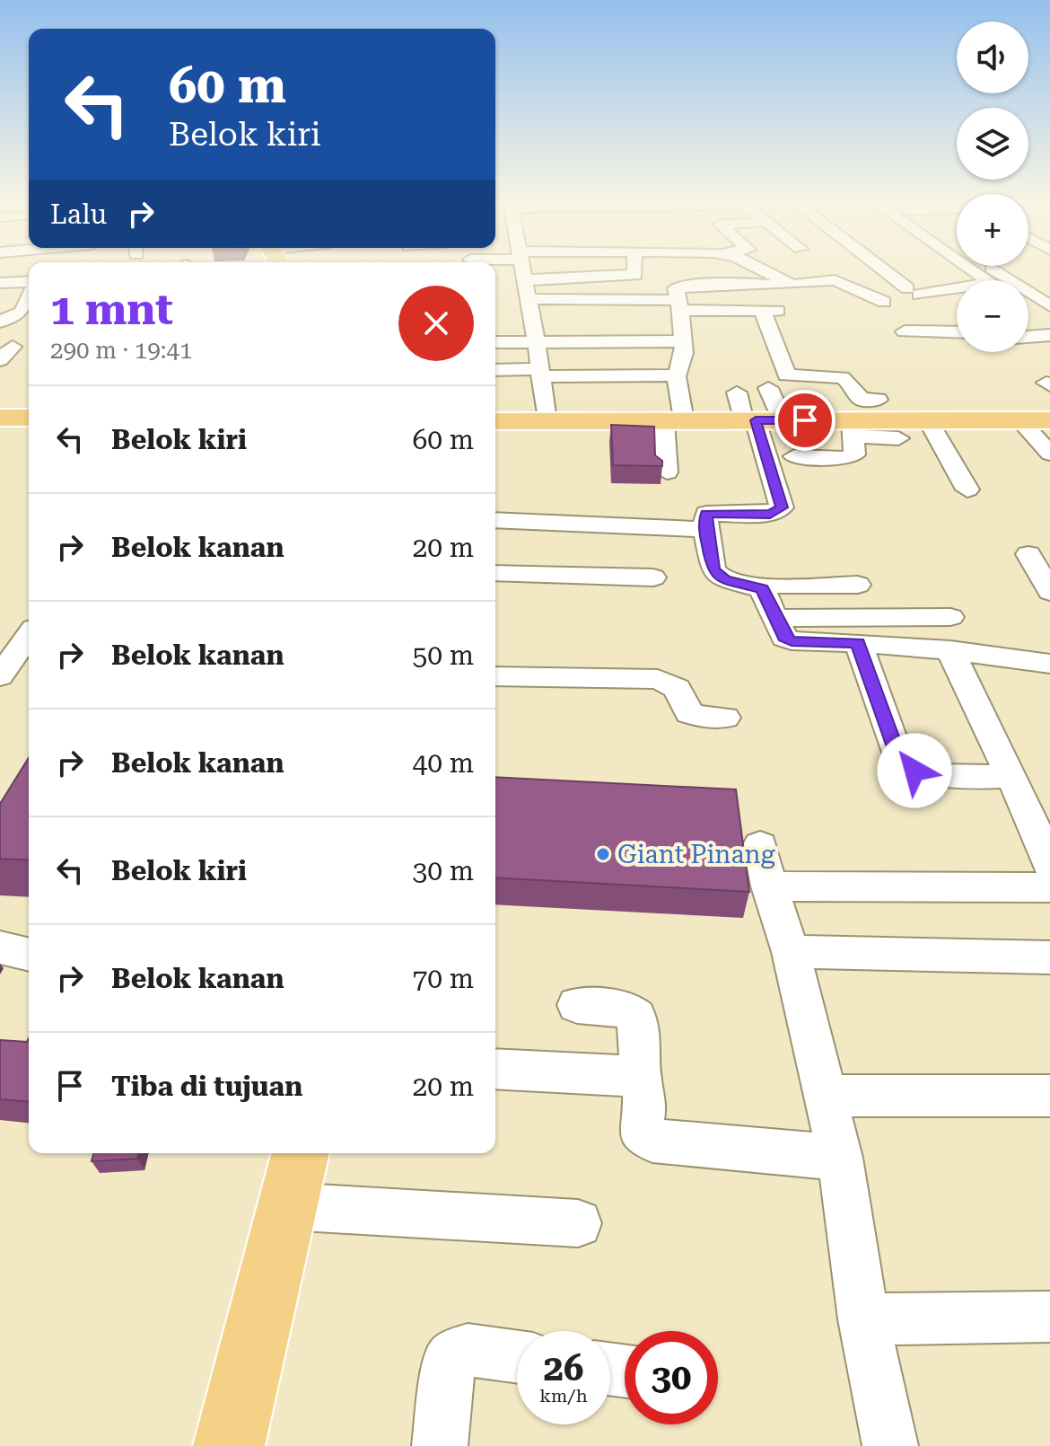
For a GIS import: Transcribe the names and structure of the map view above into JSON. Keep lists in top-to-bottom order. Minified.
{"places":["Giant Pinang"],"page":{"map_buttons":["+","−"],"turn":["60 m","Belok kiri"],"then":"Lalu","heading":["1 mnt","290 m · 19:41"],"list":[{"name":"Belok kiri","value":"60 m"},{"name":"Belok kanan","value":"20 m"},{"name":"Belok kanan","value":"50 m"},{"name":"Belok kanan","value":"40 m"},{"name":"Belok kiri","value":"30 m"},{"name":"Belok kanan","value":"70 m"},{"name":"Tiba di tujuan","value":"20 m"}],"speed":"26 km/h","limit":"30"}}
